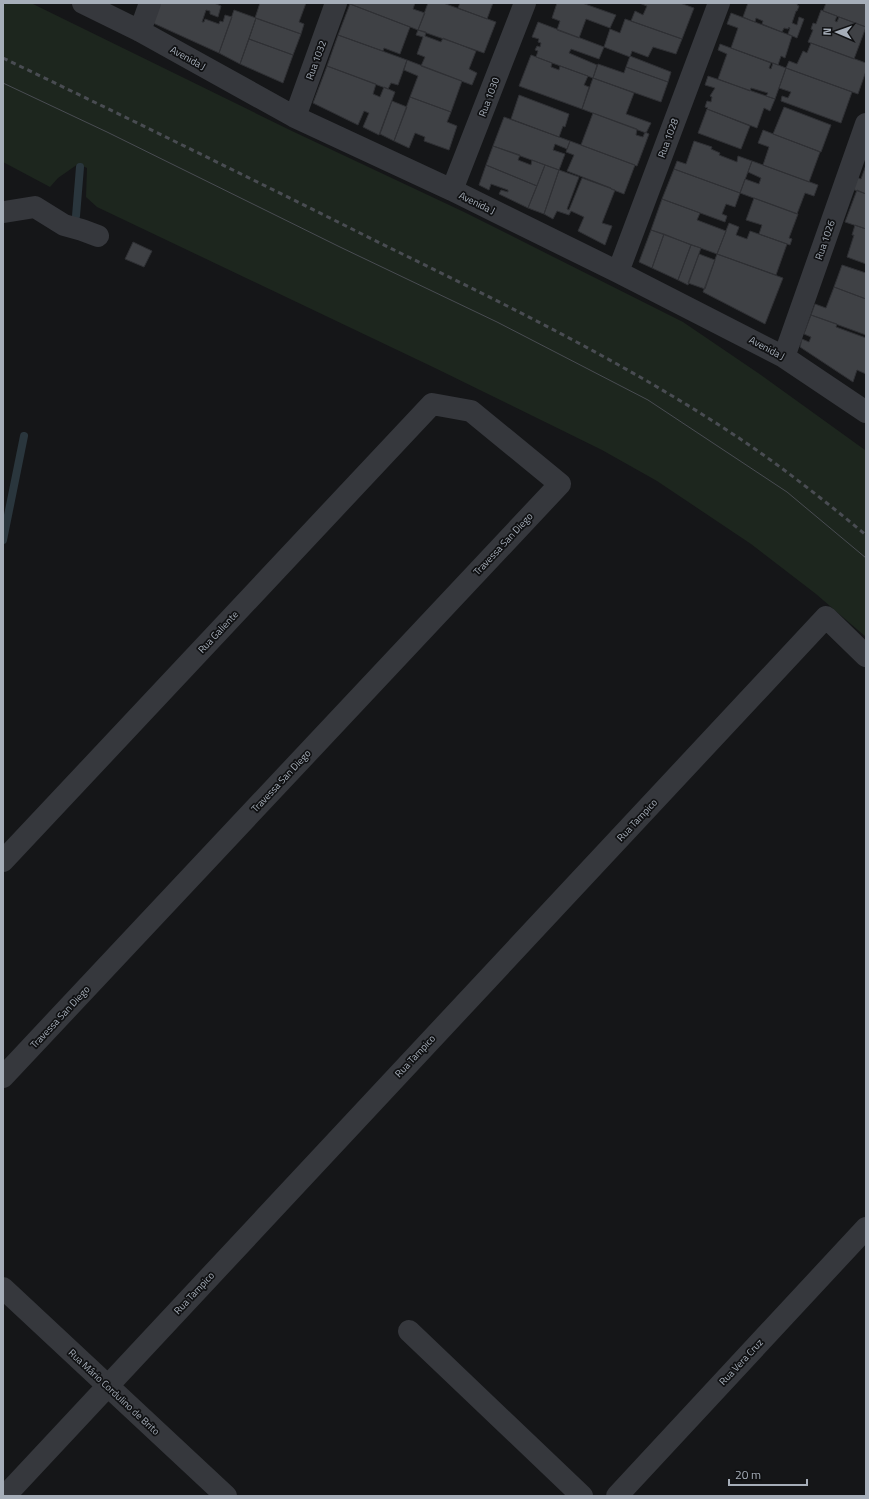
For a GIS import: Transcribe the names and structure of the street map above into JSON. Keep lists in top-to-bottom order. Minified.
{"streets":{"street":["Avenida J","Rua 1032","Rua 1030","Rua 1028","Rua 1026","Travessa San Diego","Rua Galiente","Rua Tampico","Rua Vera Cruz","Rua Mário Cordulino de Brito"]},"crossings":[["Avenida J","Rua 1032"],["Avenida J","Rua 1030"],["Avenida J","Rua 1028"],["Avenida J","Rua 1026"],["Travessa San Diego","Rua Galiente"],["Rua Tampico","Rua Mário Cordulino de Brito"]],"scale_bar":"20 m","north":"left"}
